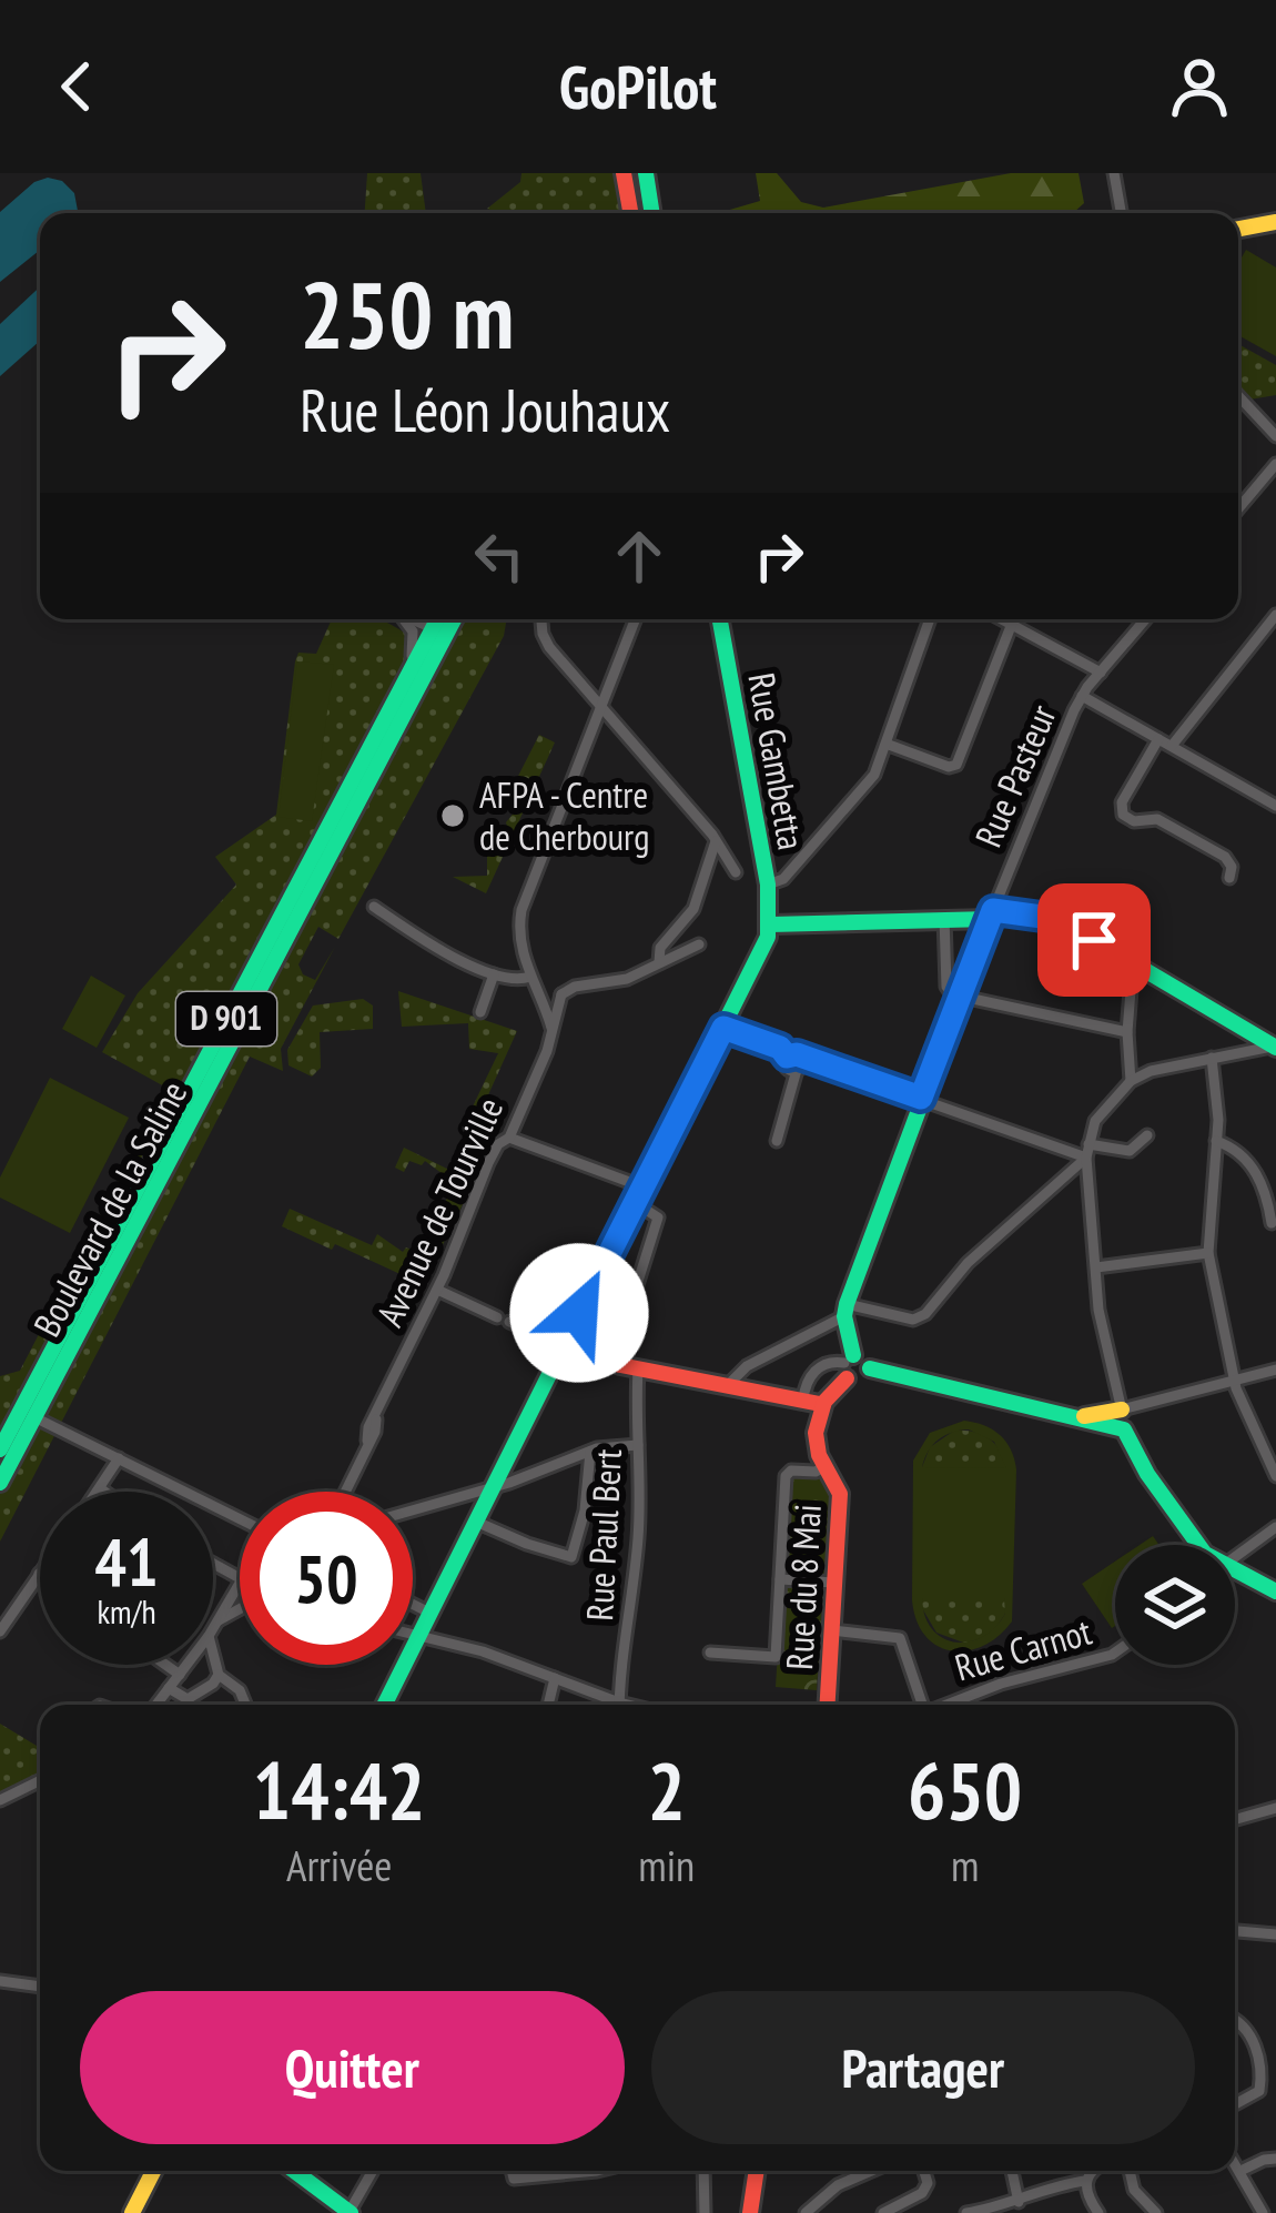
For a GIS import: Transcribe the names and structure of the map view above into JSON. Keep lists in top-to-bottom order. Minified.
{"streets":{"main road":["Rue Gambetta","D 901","Boulevard de la Saline","Rue du 8 Mai"],"street":["Rue Pasteur","Avenue de Tourville","Rue Paul Bert","Rue Carnot"]},"places":["AFPA - Centre de Cherbourg"],"page":{"header":"GoPilot","turn":["250 m","Rue Léon Jouhaux"],"speed":"41 km/h","limit":"50","eta":["14:42","Arrivée","2","min","650","m"],"buttons":["Quitter","Partager"]}}
